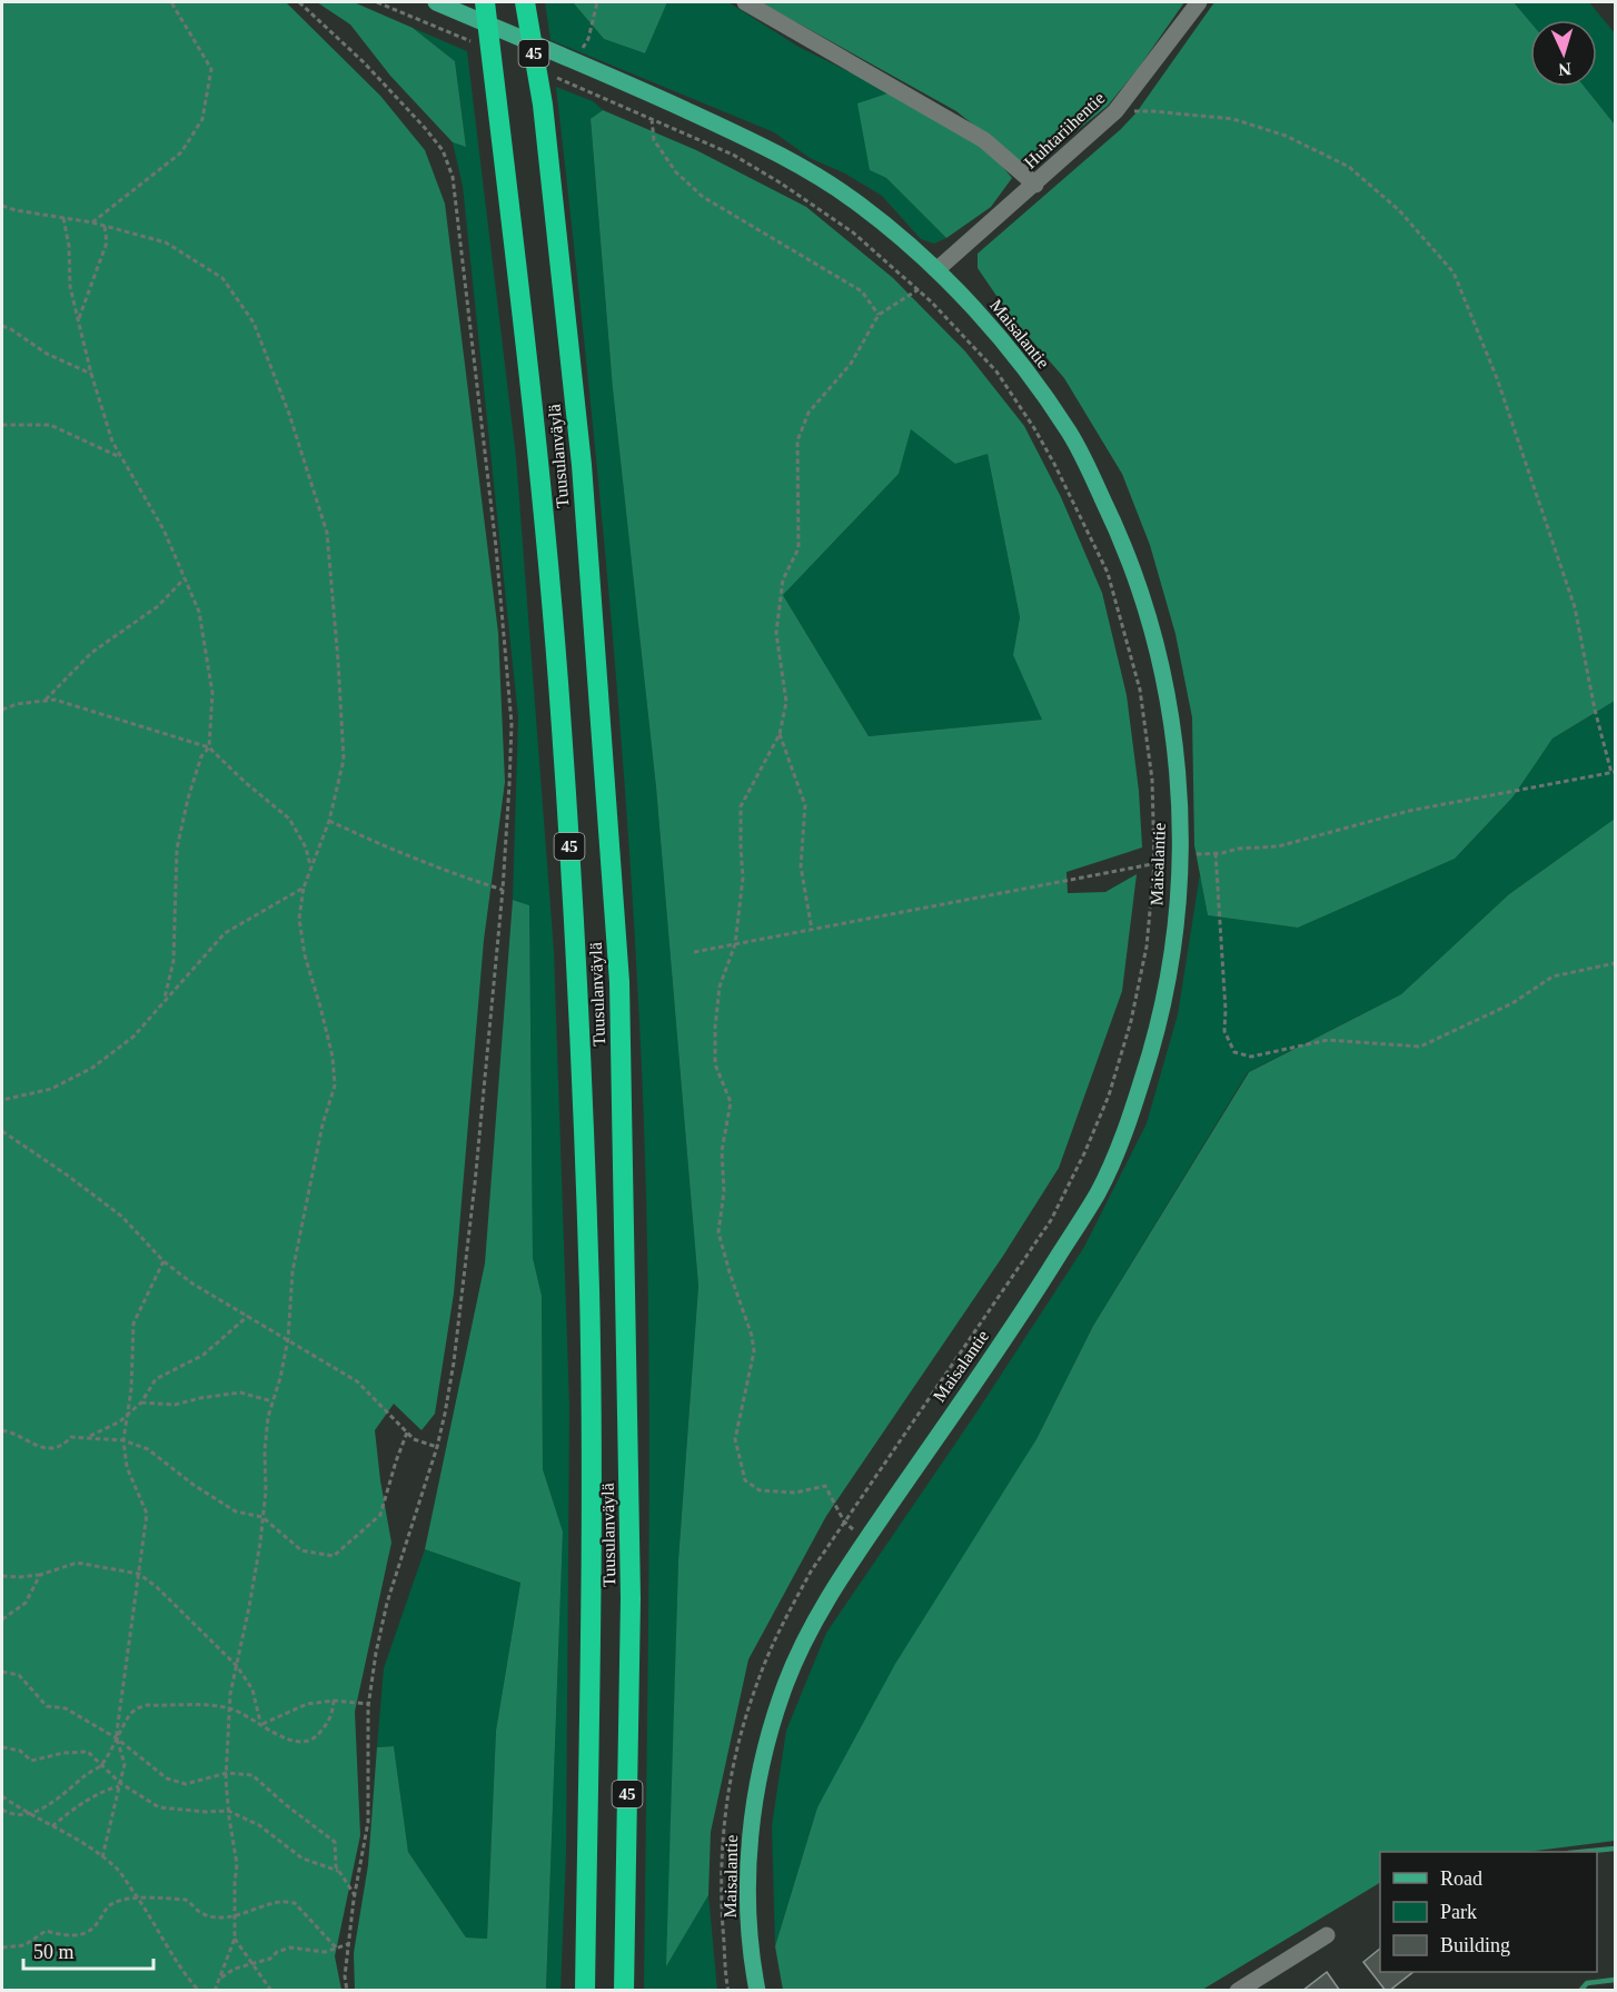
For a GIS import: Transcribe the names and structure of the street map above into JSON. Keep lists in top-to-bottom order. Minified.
{"streets":{"highway":["45","Tuusulanväylä"],"main road":["Maisalantie"],"street":["Huhtariihentie"]},"crossings":[["Huhtariihentie","Maisalantie"]],"legend":["Road","Park","Building"],"scale_bar":"50 m","north":"bottom"}
